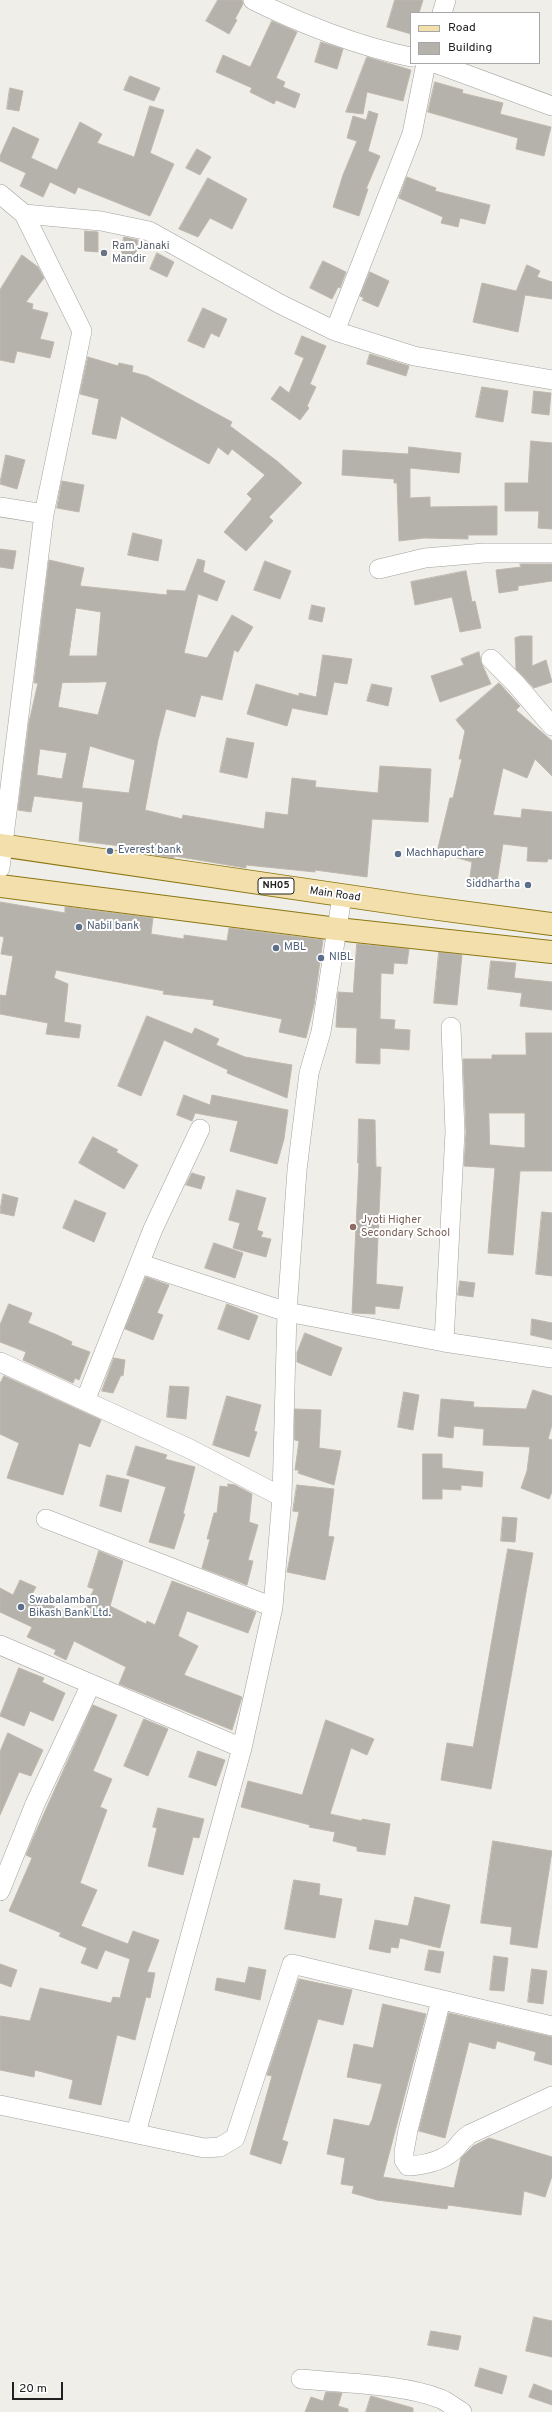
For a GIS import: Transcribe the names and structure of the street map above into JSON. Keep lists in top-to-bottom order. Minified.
{"streets":{"main road":["NH05","Main Road"]},"places":["Ram Janaki Mandir","Everest bank","Machhapuchare","Siddhartha","Nabil bank","MBL","NIBL","Jyoti Higher Secondary School","Swabalamban Bikash Bank Ltd."],"legend":["Road","Building"],"scale_bar":"20 m"}
